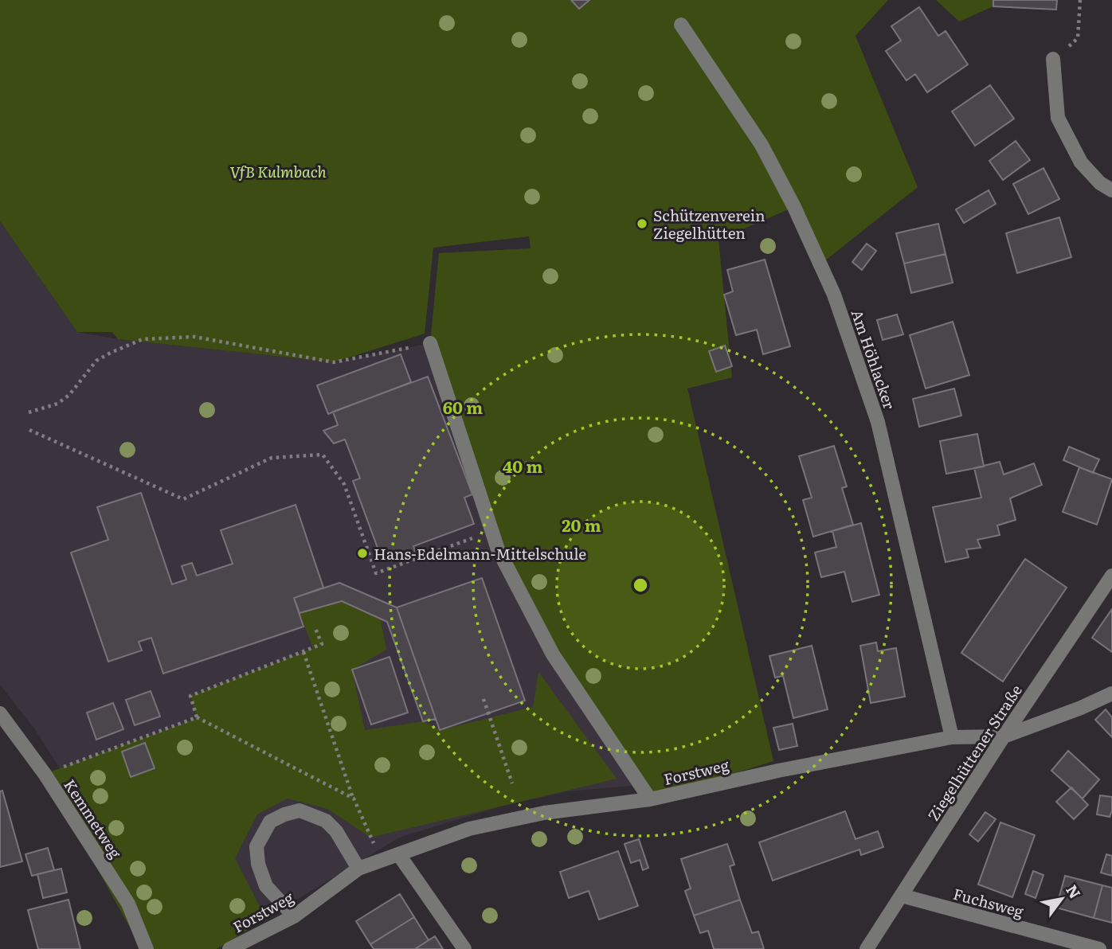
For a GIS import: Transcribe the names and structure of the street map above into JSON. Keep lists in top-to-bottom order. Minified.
{"streets":{"street":["Am Höhlacker","Ziegelhüttener Straße","Forstweg","Kemmetweg","Fuchsweg"]},"crossings":[["Am Höhlacker","Forstweg"],["Ziegelhüttener Straße","Forstweg"],["Ziegelhüttener Straße","Fuchsweg"]],"parks":["VfB Kulmbach"],"places":["Schützenverein Ziegelhütten","Hans-Edelmann-Mittelschule"],"north":"top right","rings":["60 m","40 m","20 m"]}
